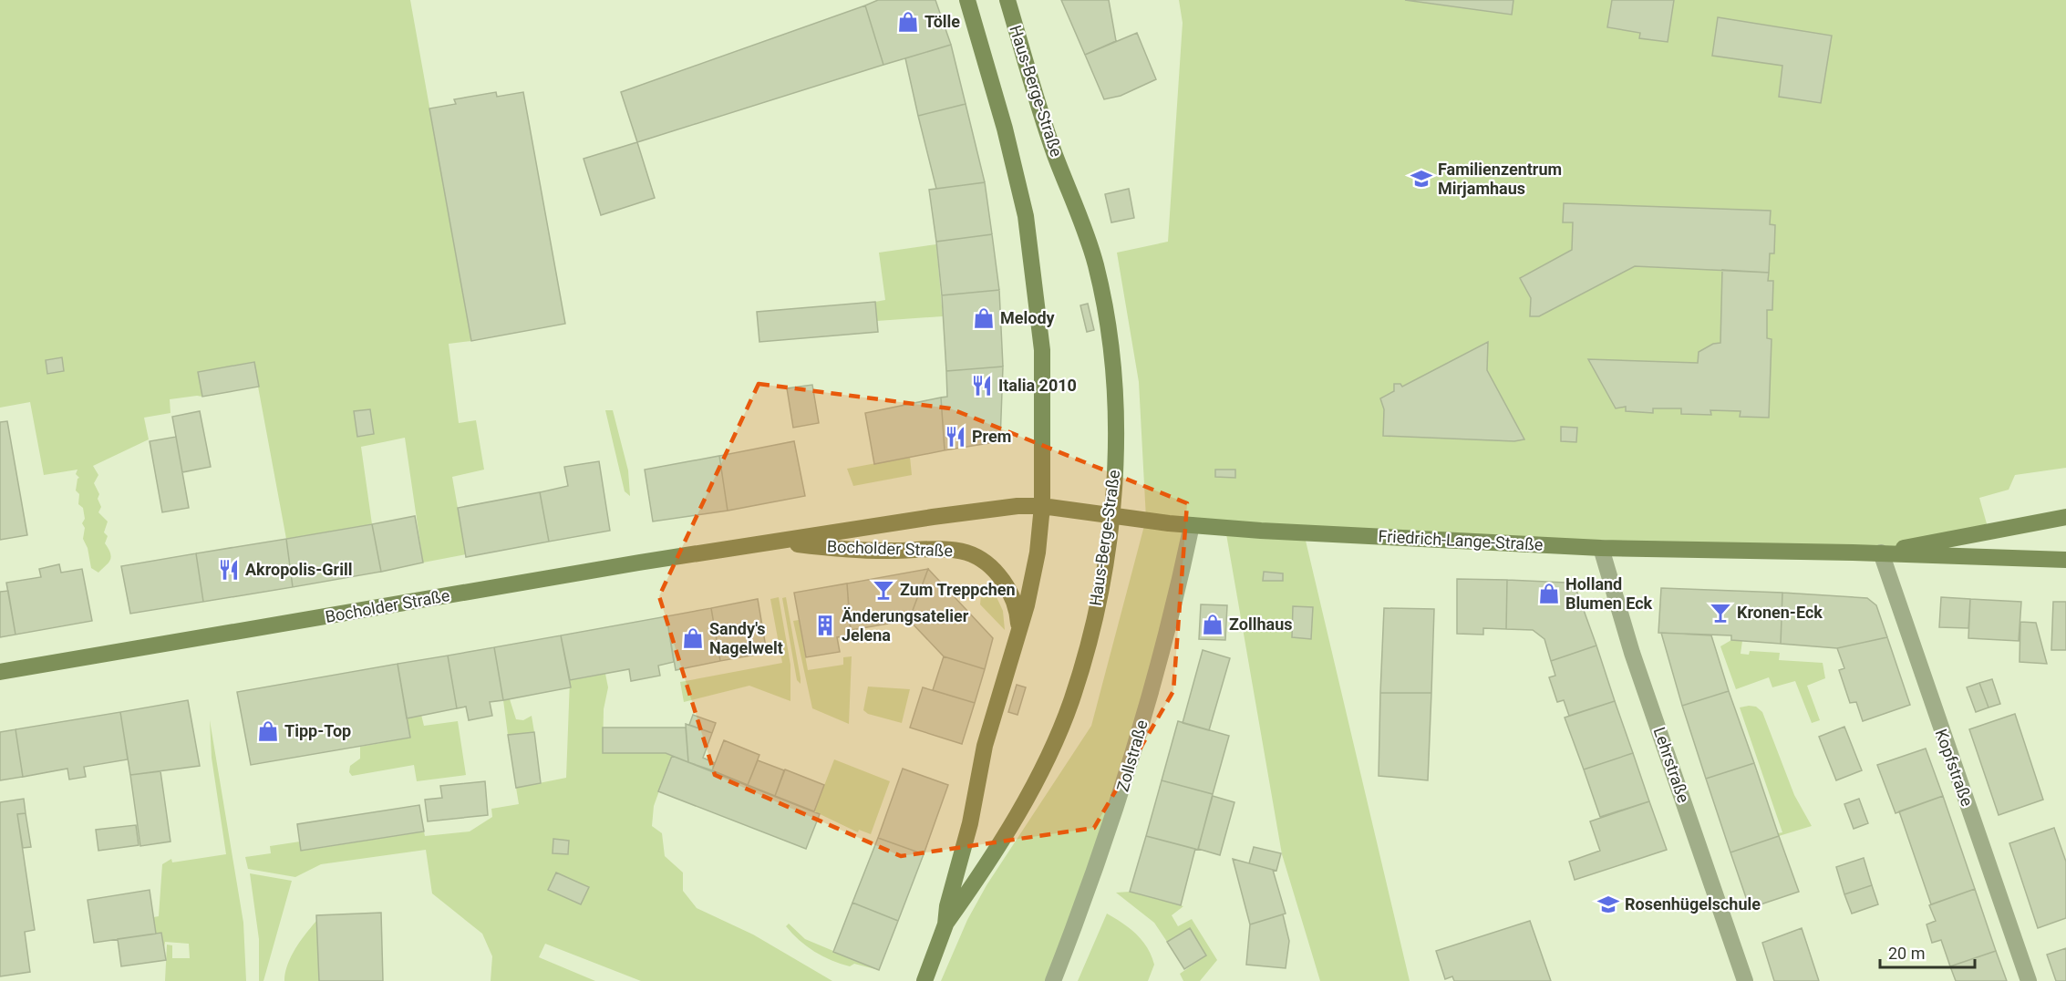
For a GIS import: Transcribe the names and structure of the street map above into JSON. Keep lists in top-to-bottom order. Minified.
{"streets":{"main road":["Haus-Berge-Straße","Friedrich-Lange-Straße","Bocholder Straße"],"street":["Zollstraße","Lehrstraße","Kopfstraße"]},"crossings":[["Haus-Berge-Straße","Friedrich-Lange-Straße"],["Haus-Berge-Straße","Bocholder Straße"],["Friedrich-Lange-Straße","Bocholder Straße"],["Friedrich-Lange-Straße","Zollstraße"],["Friedrich-Lange-Straße","Lehrstraße"],["Friedrich-Lange-Straße","Kopfstraße"]],"places":{"shop":["Tölle","Melody","Holland Blumen Eck","Zollhaus","Sandy's Nagelwelt","Tipp-Top"],"school or university":["Familienzentrum Mirjamhaus","Rosenhügelschule"],"restaurant":["Italia 2010","Prem","Akropolis-Grill"],"bar":["Zum Treppchen","Kronen-Eck"],"building":["Änderungsatelier Jelena"]},"scale_bar":"20 m"}
